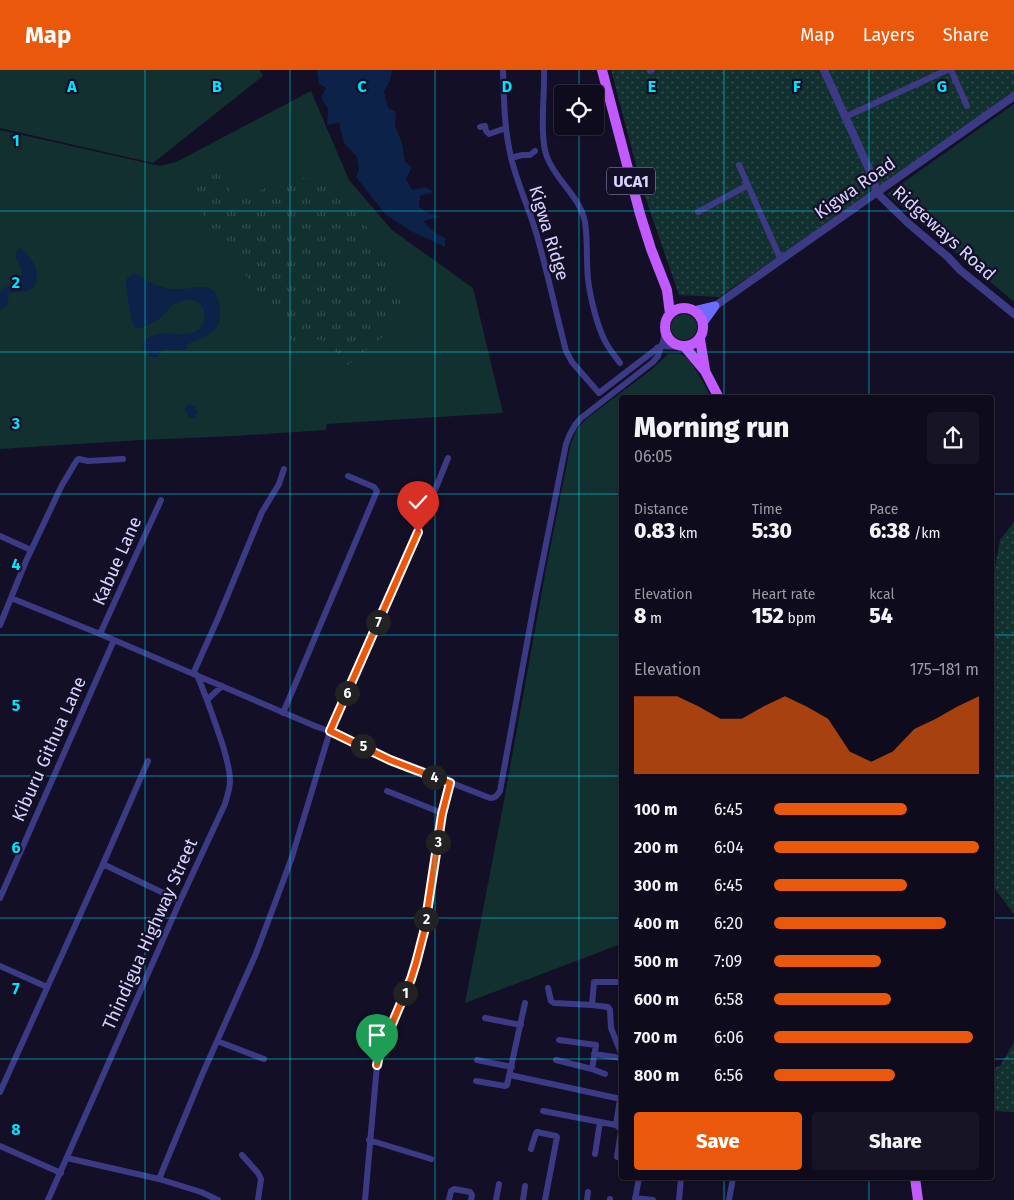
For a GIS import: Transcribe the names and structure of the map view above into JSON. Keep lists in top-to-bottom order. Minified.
{"streets":{"main road":["UCA1"],"street":["Kigwa Road","Kigwa Ridge","Ridgeways Road","Kabue Lane","Kiburu Githua Lane","Thindigua Highway Street"]},"crossings":[["Kigwa Road","Ridgeways Road"]],"page":{"header":"Map","nav":["Map","Layers","Share"],"heading":["Morning run","06:05"],"stats":[["Distance","0.83 km"],["Time","5:30"],["Pace","6:38 /km"],["Elevation","8 m"],["Heart rate","152 bpm"],["kcal","54"]],"pins":["7","6","5","4","3","2","1"],"chart":["Elevation","175–181 m"],"list":[{"name":"100 m","note":"6:45"},{"name":"200 m","note":"6:04"},{"name":"300 m","note":"6:45"},{"name":"400 m","note":"6:20"},{"name":"500 m","note":"7:09"},{"name":"600 m","note":"6:58"},{"name":"700 m","note":"6:06"},{"name":"800 m","note":"6:56"}],"buttons":["Save","Share"]},"grid":{"columns":["A","B","C","D","E","F","G"],"rows":["1","2","3","4","5","6","7","8"]}}
